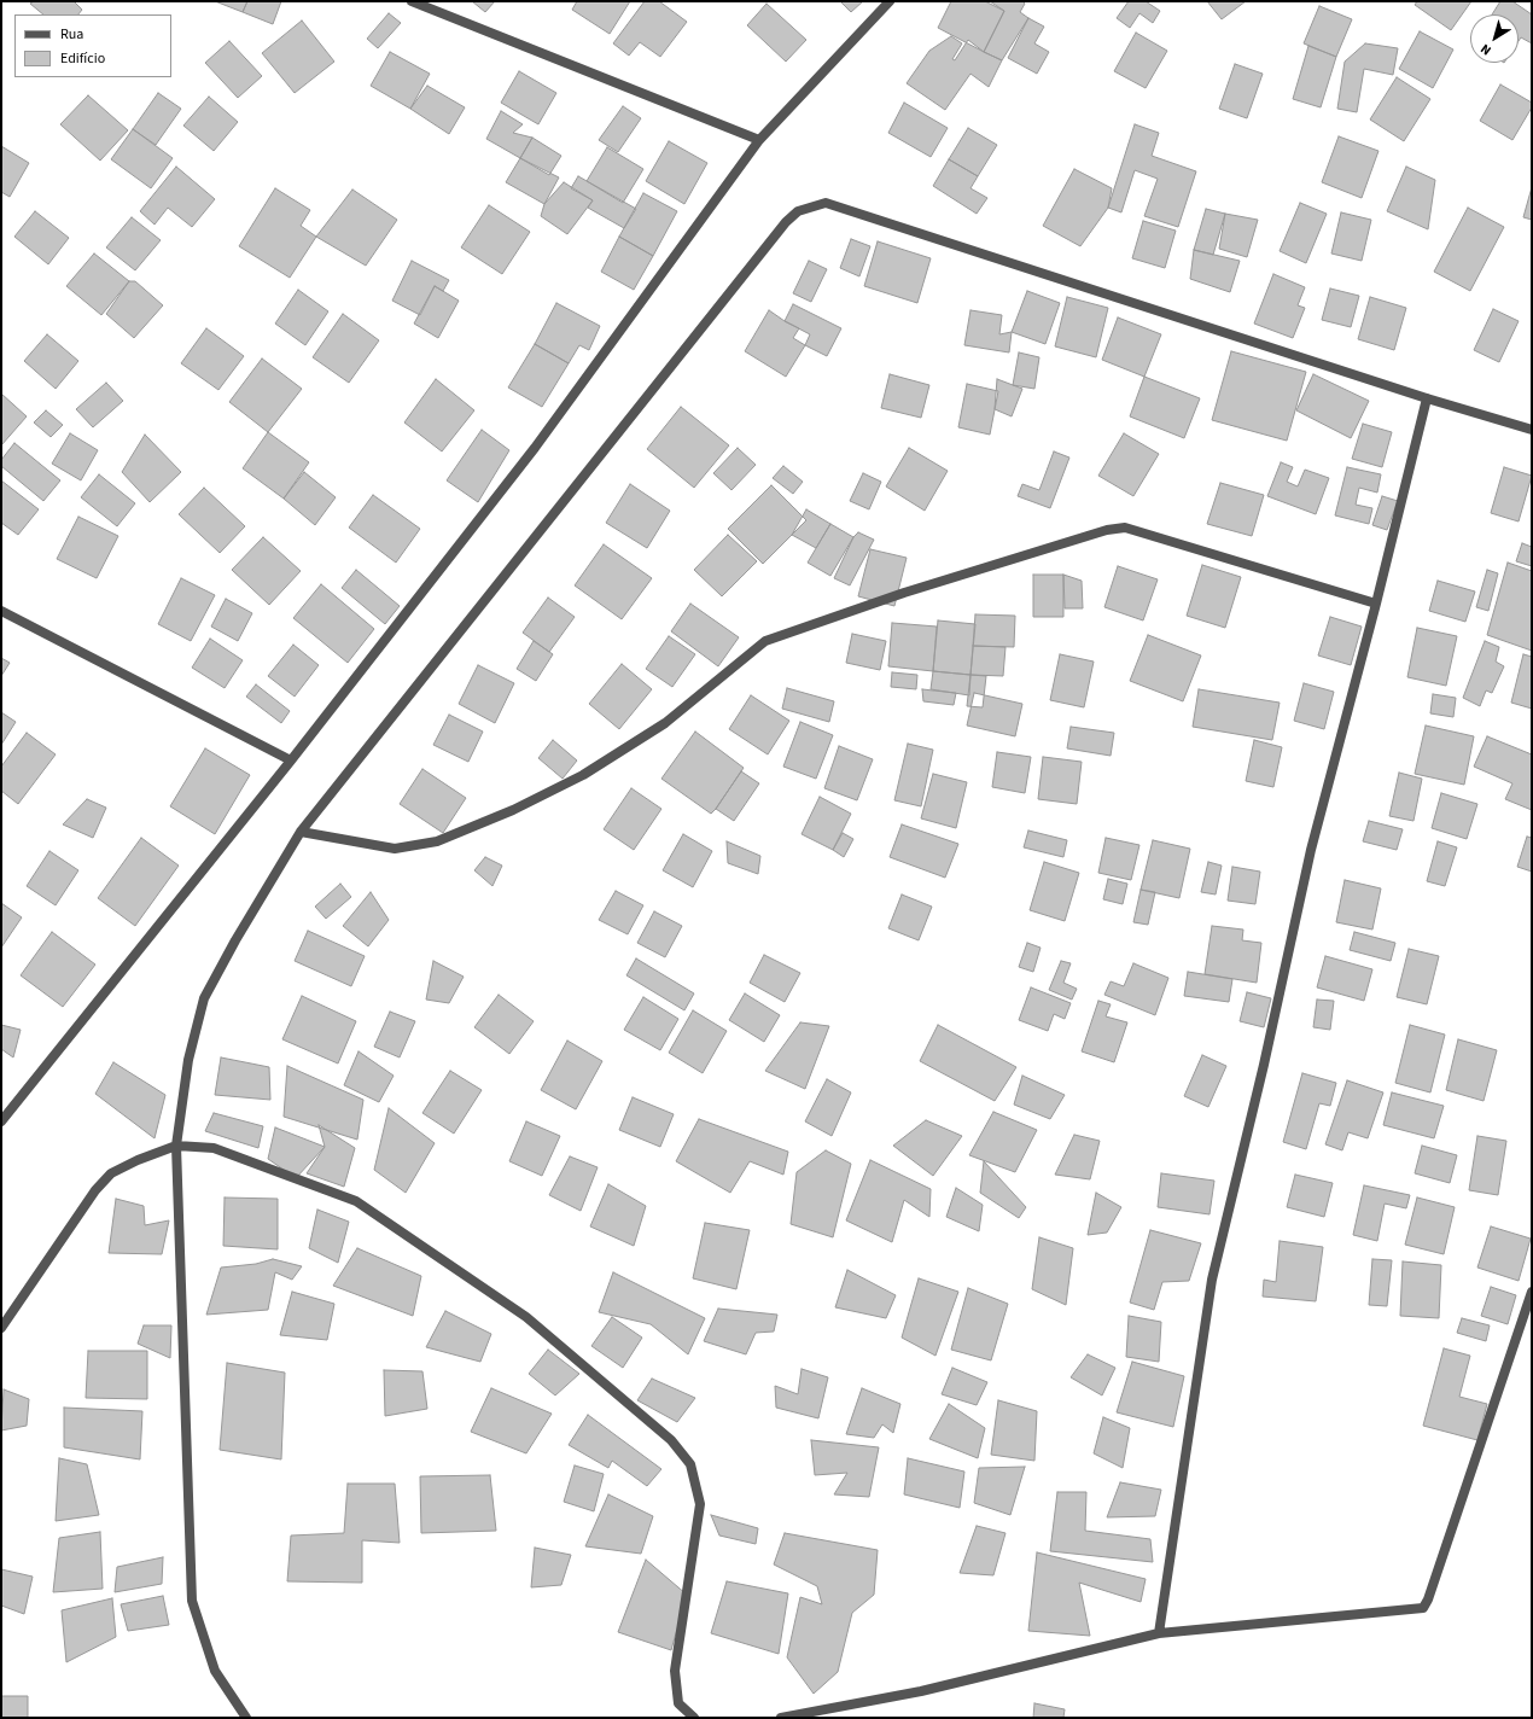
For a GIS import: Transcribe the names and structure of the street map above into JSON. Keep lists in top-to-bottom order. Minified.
{"legend":["Rua","Edifício"],"north":"bottom left"}
